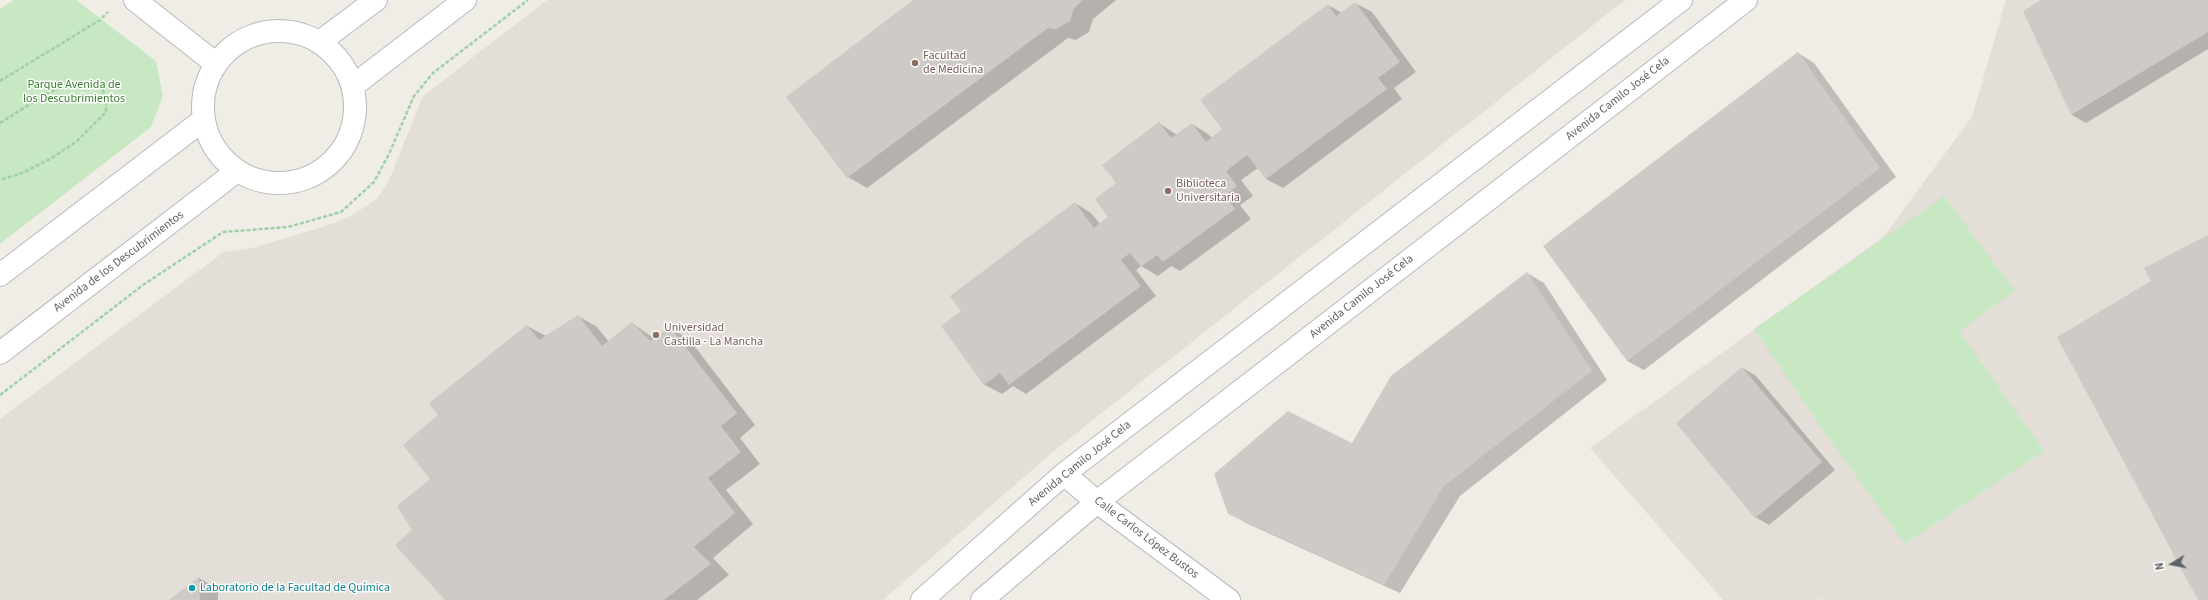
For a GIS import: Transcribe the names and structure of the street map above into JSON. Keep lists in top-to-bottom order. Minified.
{"streets":{"street":["Avenida Camilo José Cela","Avenida de los Descubrimientos","Calle Carlos López Bustos"]},"crossings":[["Avenida Camilo José Cela","Calle Carlos López Bustos"]],"parks":["Parque Avenida de los Descubrimientos"],"places":["Facultad de Medicina","Biblioteca Universitaria","Universidad Castilla - La Mancha","Laboratorio de la Facultad de Química"],"north":"left"}
